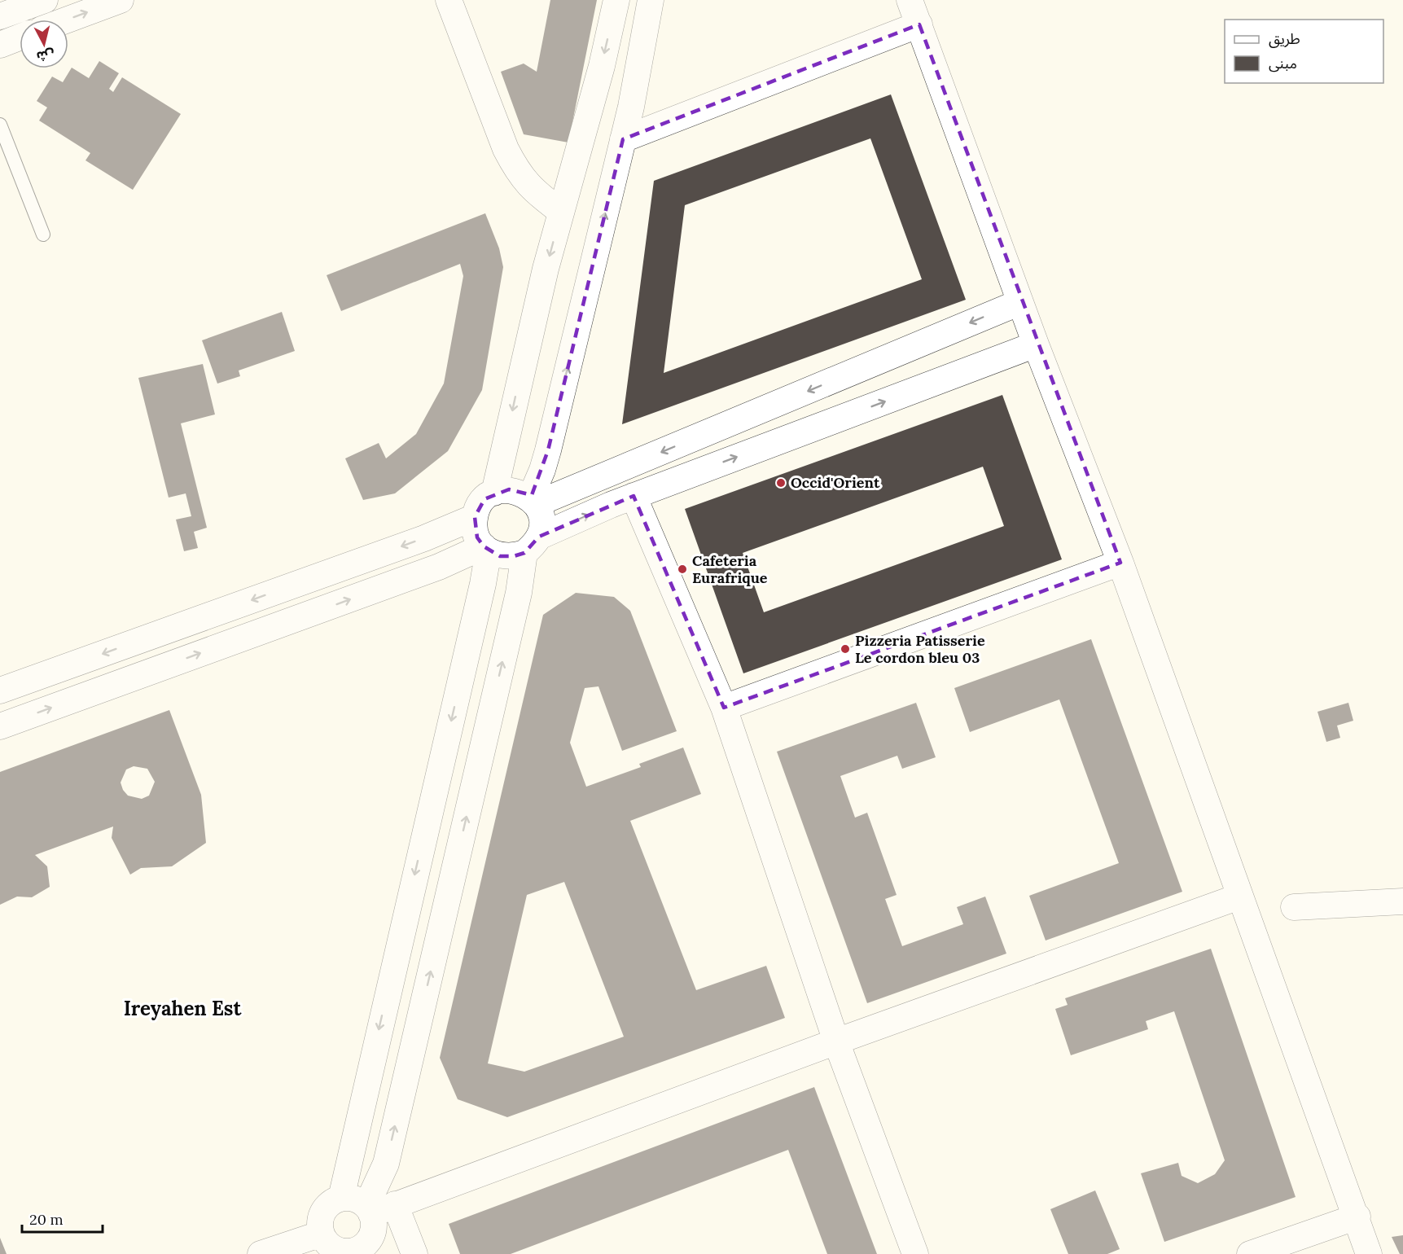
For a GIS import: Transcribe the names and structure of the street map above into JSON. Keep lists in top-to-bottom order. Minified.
{"districts":["Ireyahen Est"],"places":["Occid'Orient","Cafeteria Eurafrique","Pizzeria Patisserie Le cordon bleu 03"],"legend":["طريق","مبنى"],"scale_bar":"20 m","north":"bottom"}
